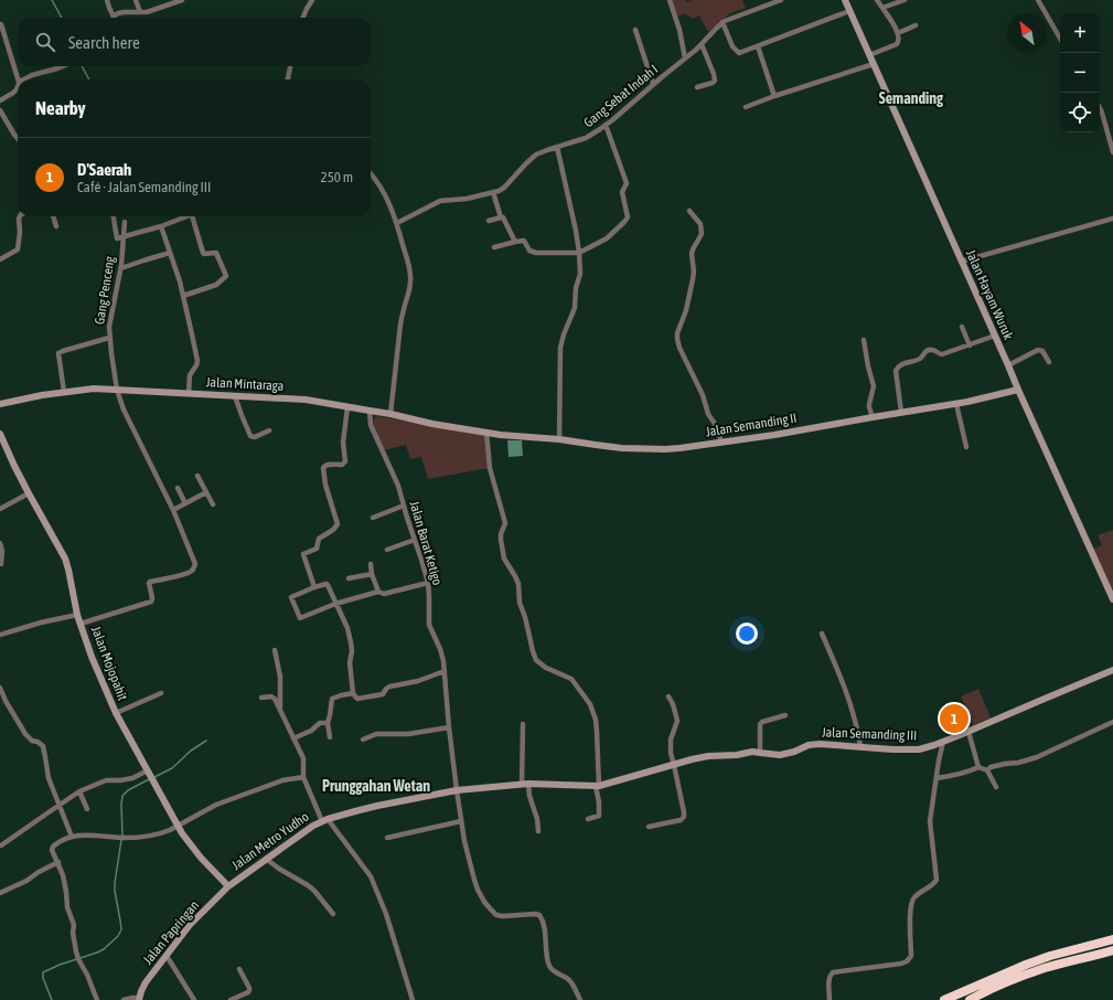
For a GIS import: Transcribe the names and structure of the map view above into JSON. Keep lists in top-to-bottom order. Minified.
{"streets":{"street":["Gang Sebat Indah I","Gang Penceng","Jalan Hayam Wuruk","Jalan Mintaraga","Jalan Semanding II","Jalan Barat Ketigo","Jalan Mojopahit","Jalan Semanding III","Jalan Metro Yudho","Jalan Papringan"]},"crossings":[["Gang Penceng","Jalan Mintaraga"],["Gang Penceng","Jalan Mojopahit"],["Jalan Hayam Wuruk","Jalan Semanding II"],["Jalan Mintaraga","Jalan Semanding II"],["Jalan Mintaraga","Jalan Barat Ketigo"],["Jalan Barat Ketigo","Jalan Semanding III"],["Jalan Barat Ketigo","Jalan Metro Yudho"],["Jalan Mojopahit","Jalan Metro Yudho"],["Jalan Mojopahit","Jalan Papringan"],["Jalan Semanding III","Jalan Metro Yudho"],["Jalan Metro Yudho","Jalan Papringan"]],"districts":["Semanding","Prunggahan Wetan"],"north":"top left","page":{"map_buttons":["+","−"],"search":"Search here","heading":"Nearby","list":[{"mark":"1","name":"D'Saerah","note":"Café · Jalan Semanding III","value":"250 m"}],"pins":"1"}}
